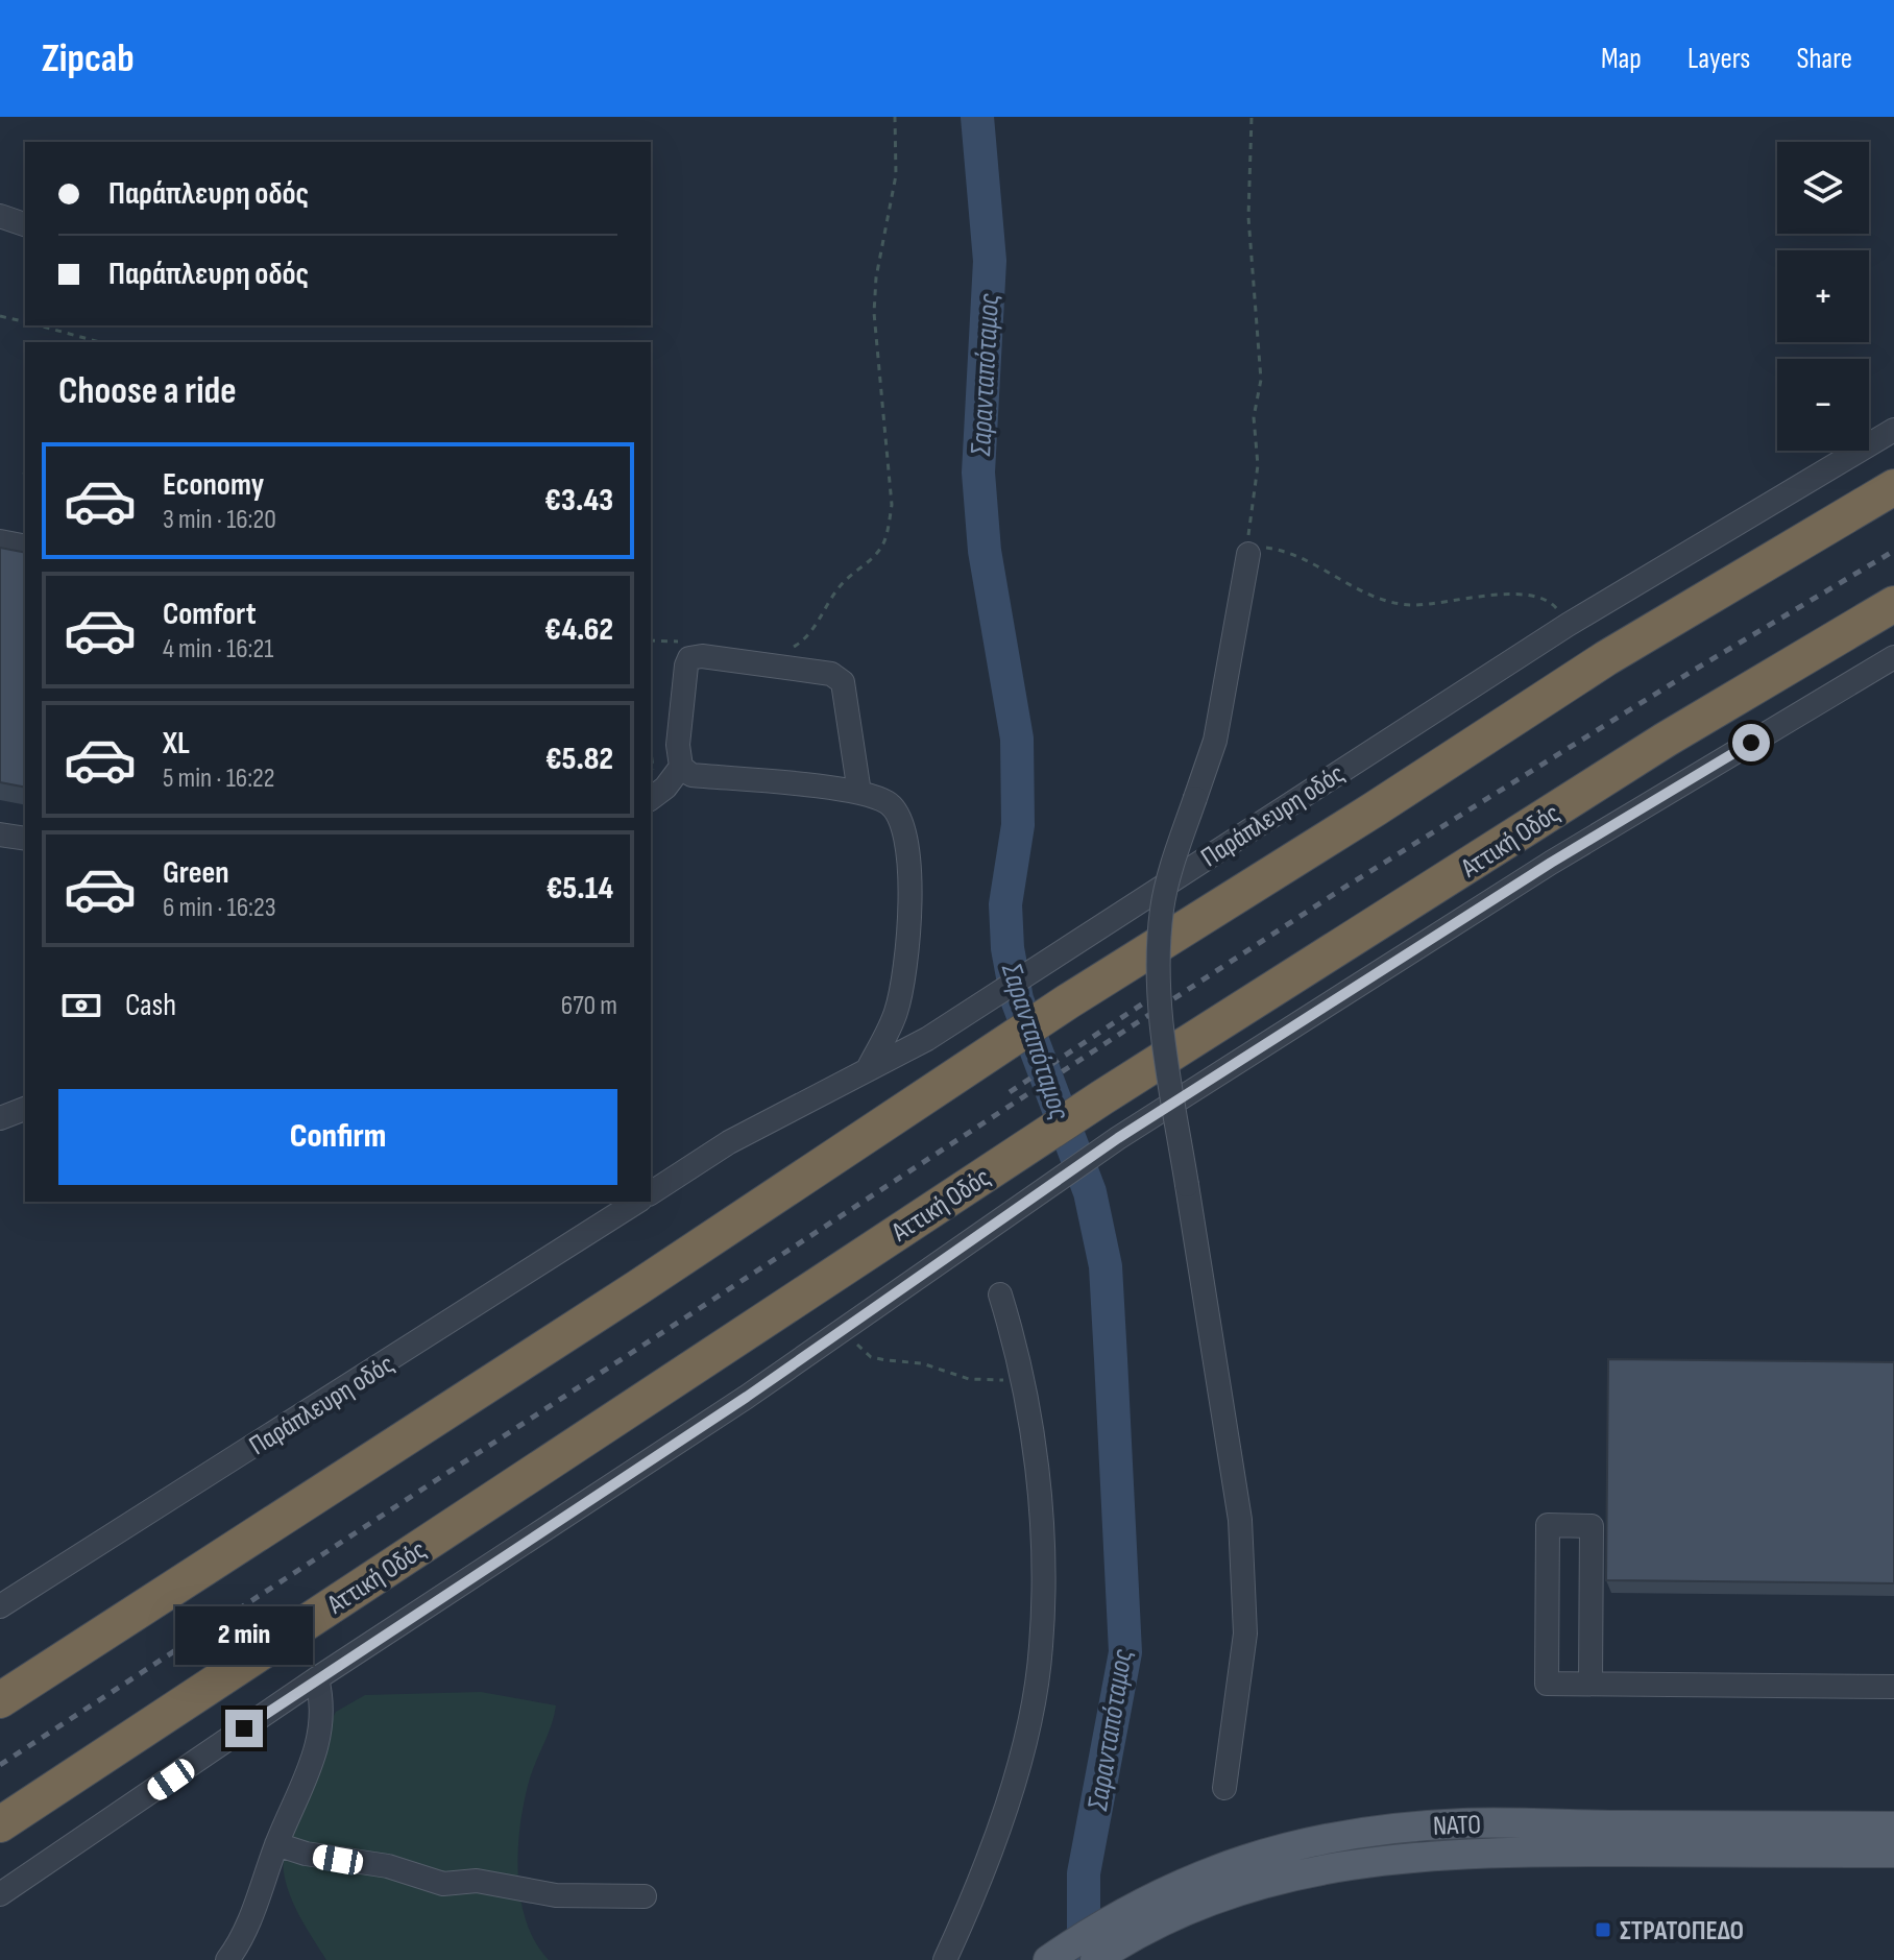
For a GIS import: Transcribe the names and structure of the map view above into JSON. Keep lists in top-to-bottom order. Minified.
{"streets":{"highway":["Αττική Οδός"],"main road":["ΝΑΤΟ"],"street":["Παράπλευρη οδός"]},"water":["Σαρανταπόταμος"],"places":{"transit":["ΣΤΡΑΤΟΠΕΔΟ"]},"page":{"header":"Zipcab","nav":["Map","Layers","Share"],"map_buttons":["+","−"],"banner":["Παράπλευρη οδός","Παράπλευρη οδός"],"heading":"Choose a ride","list":[{"name":"Economy","note":"3 min · 16:20","value":"€3.43"},{"name":"Comfort","note":"4 min · 16:21","value":"€4.62"},{"name":"XL","note":"5 min · 16:22","value":"€5.82"},{"name":"Green","note":"6 min · 16:23","value":"€5.14"}],"pay":["Cash","670 m"],"buttons":"Confirm","bubble":"2 min"}}
